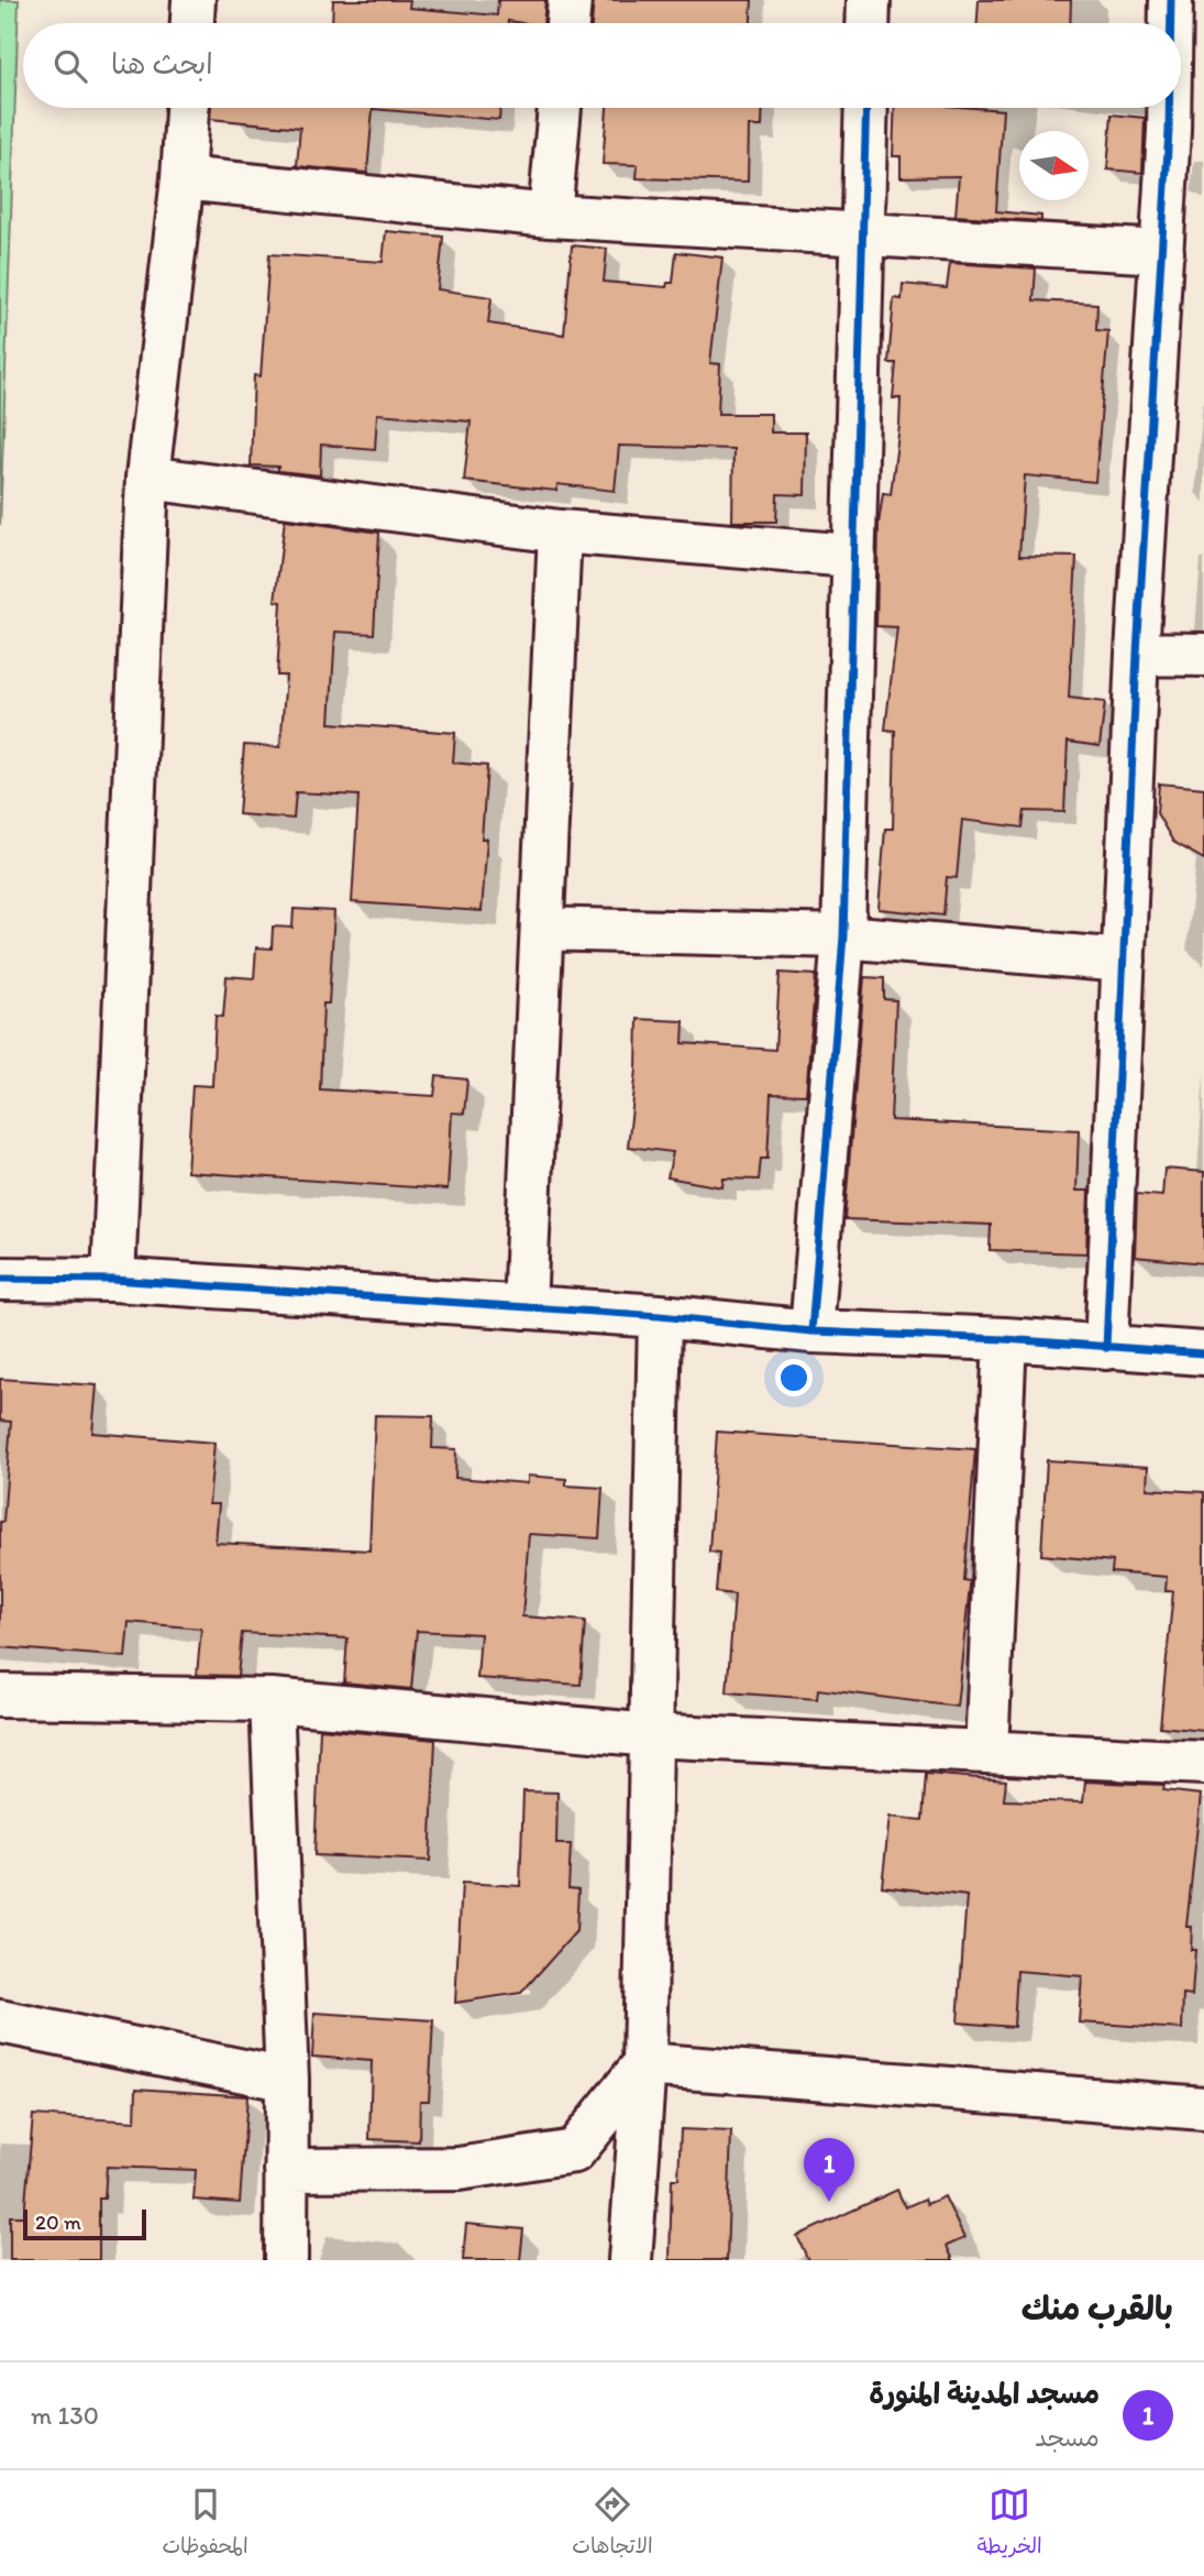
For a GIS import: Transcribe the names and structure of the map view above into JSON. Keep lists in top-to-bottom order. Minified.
{"scale_bar":"20 m","north":"right","page":{"search":"ابحث هنا","pins":"1","scale":"20 m","heading":"بالقرب منك","list":[{"mark":"1","name":"مسجد المدينة المنورة","note":"مسجد","value":"130 m"}],"nav":["الخريطة","الاتجاهات","المحفوظات"]}}
